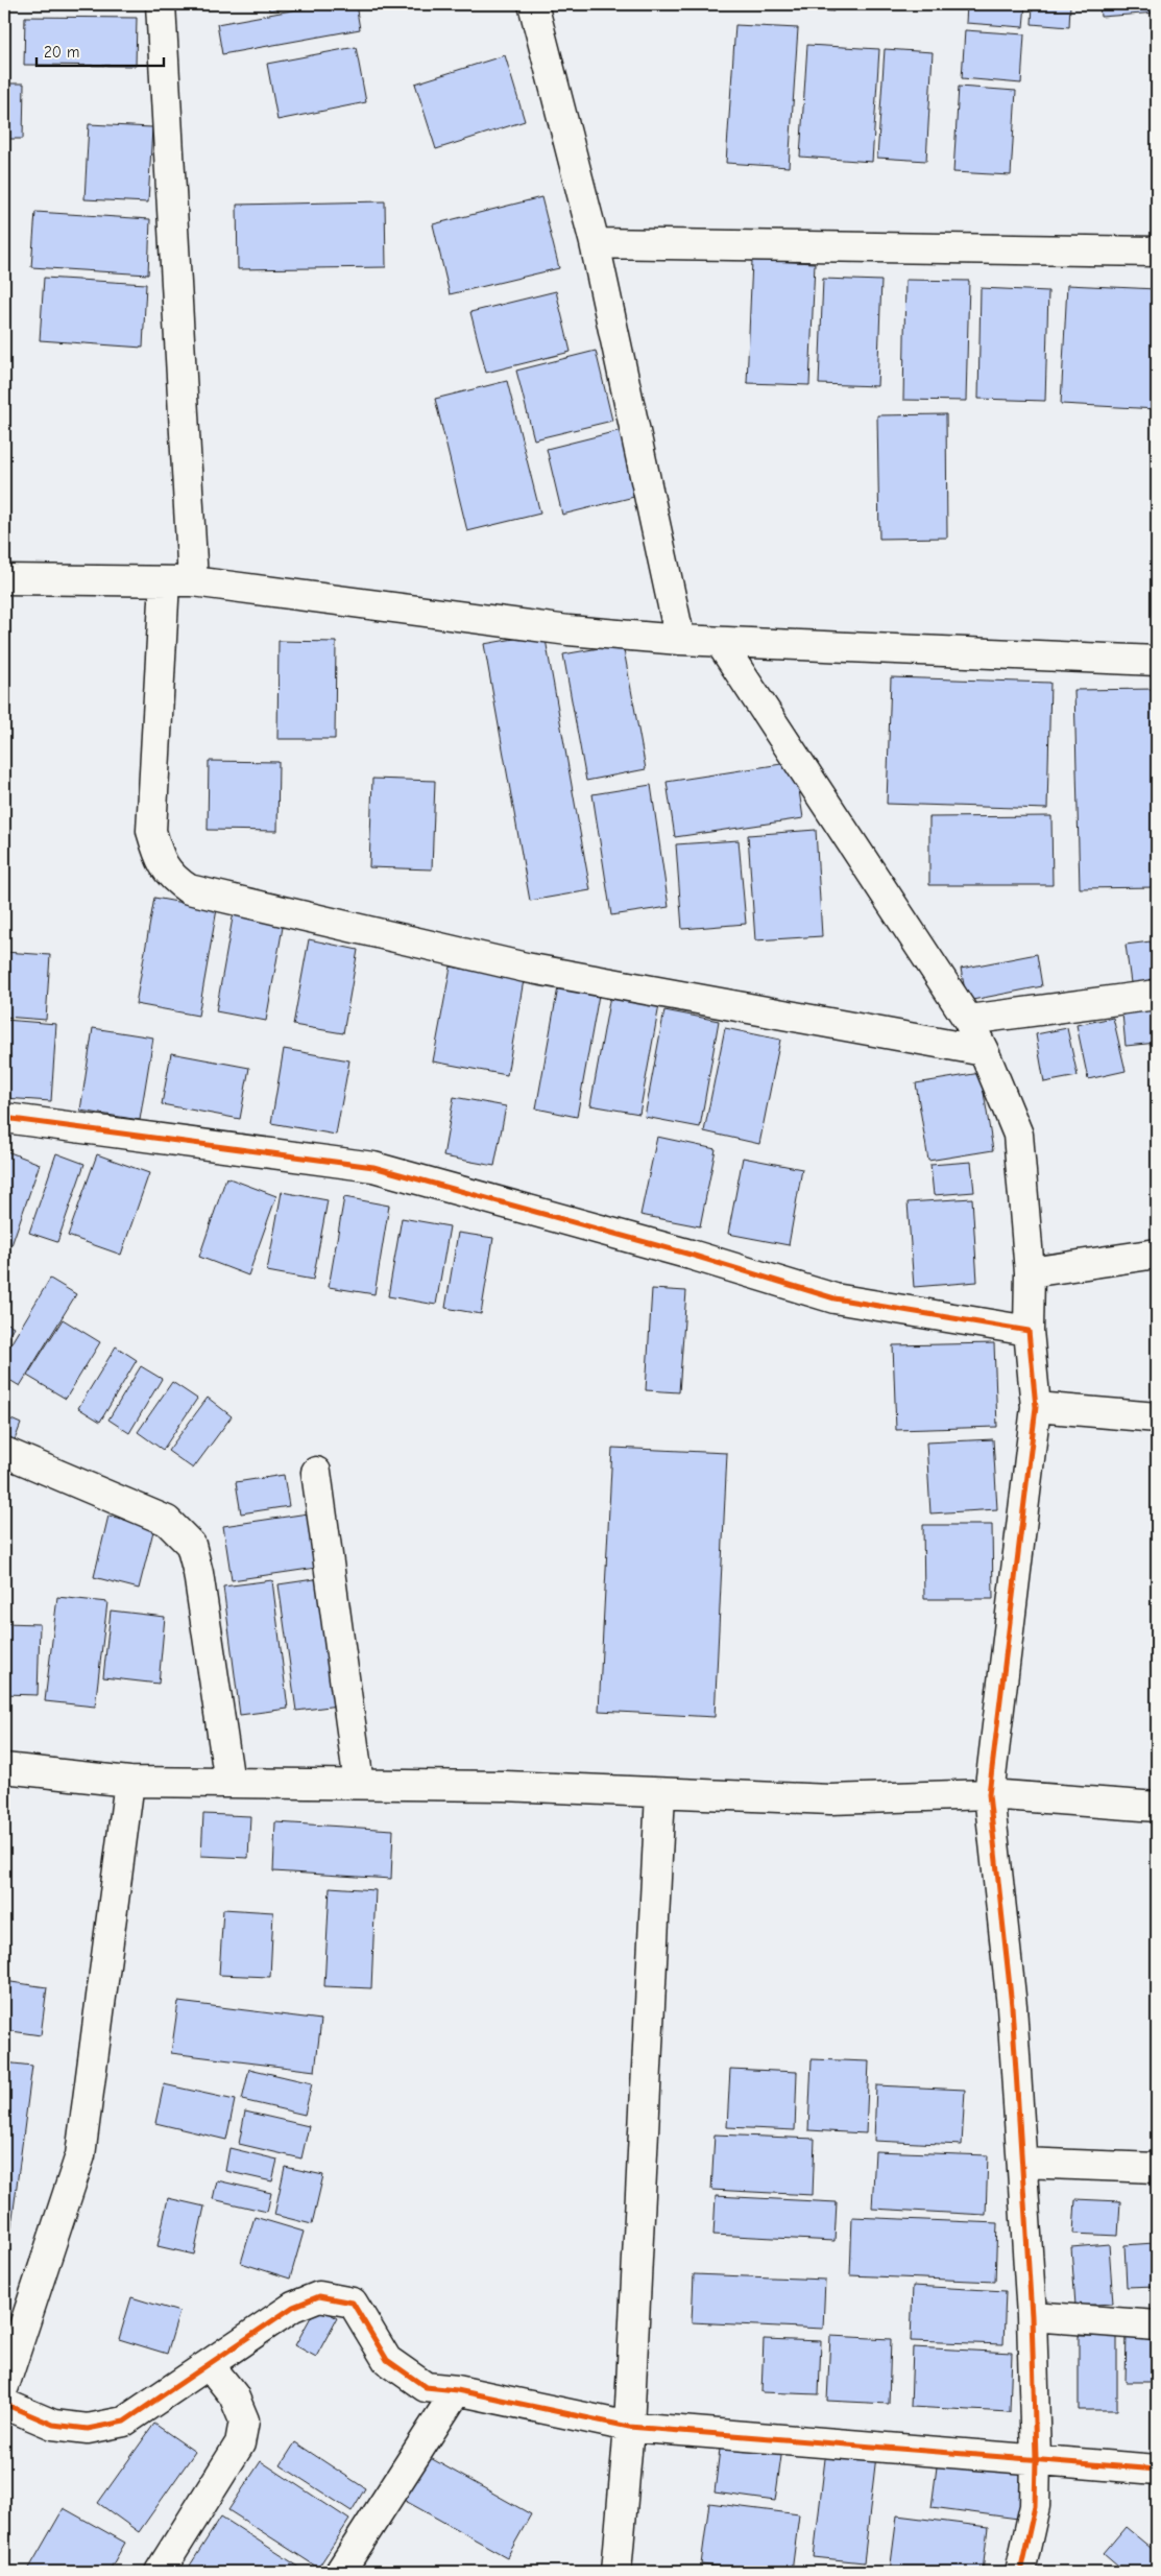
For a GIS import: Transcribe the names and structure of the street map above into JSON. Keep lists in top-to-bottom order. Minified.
{"scale_bar":"20 m"}
